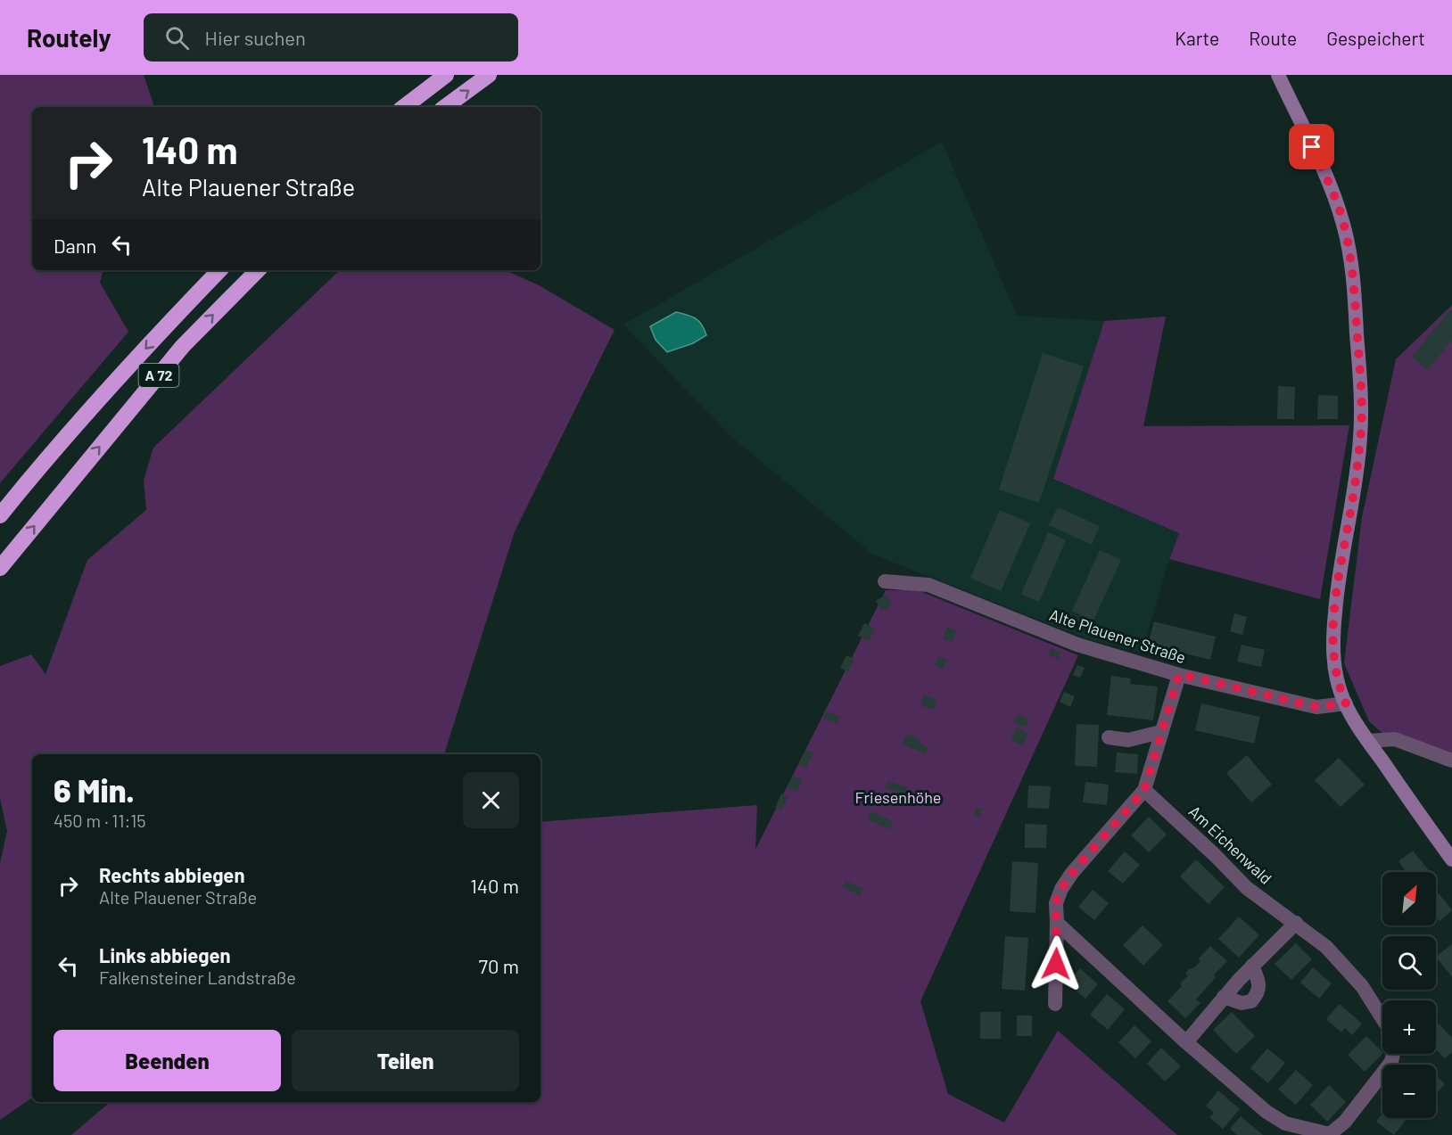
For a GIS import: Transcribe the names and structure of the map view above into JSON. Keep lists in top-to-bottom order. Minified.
{"streets":{"highway":["A 72"],"street":["Alte Plauener Straße","Am Eichenwald"]},"parks":["Friesenhöhe"],"north":"top right","page":{"header":"Routely","search":"Hier suchen","nav":["Karte","Route","Gespeichert"],"turn":["140 m","Alte Plauener Straße"],"then":"Dann","heading":["6 Min.","450 m · 11:15"],"list":[{"name":"Rechts abbiegen","note":"Alte Plauener Straße","value":"140 m"},{"name":"Links abbiegen","note":"Falkensteiner Landstraße","value":"70 m"}],"map_buttons":["+","−"],"buttons":["Beenden","Teilen"]}}
